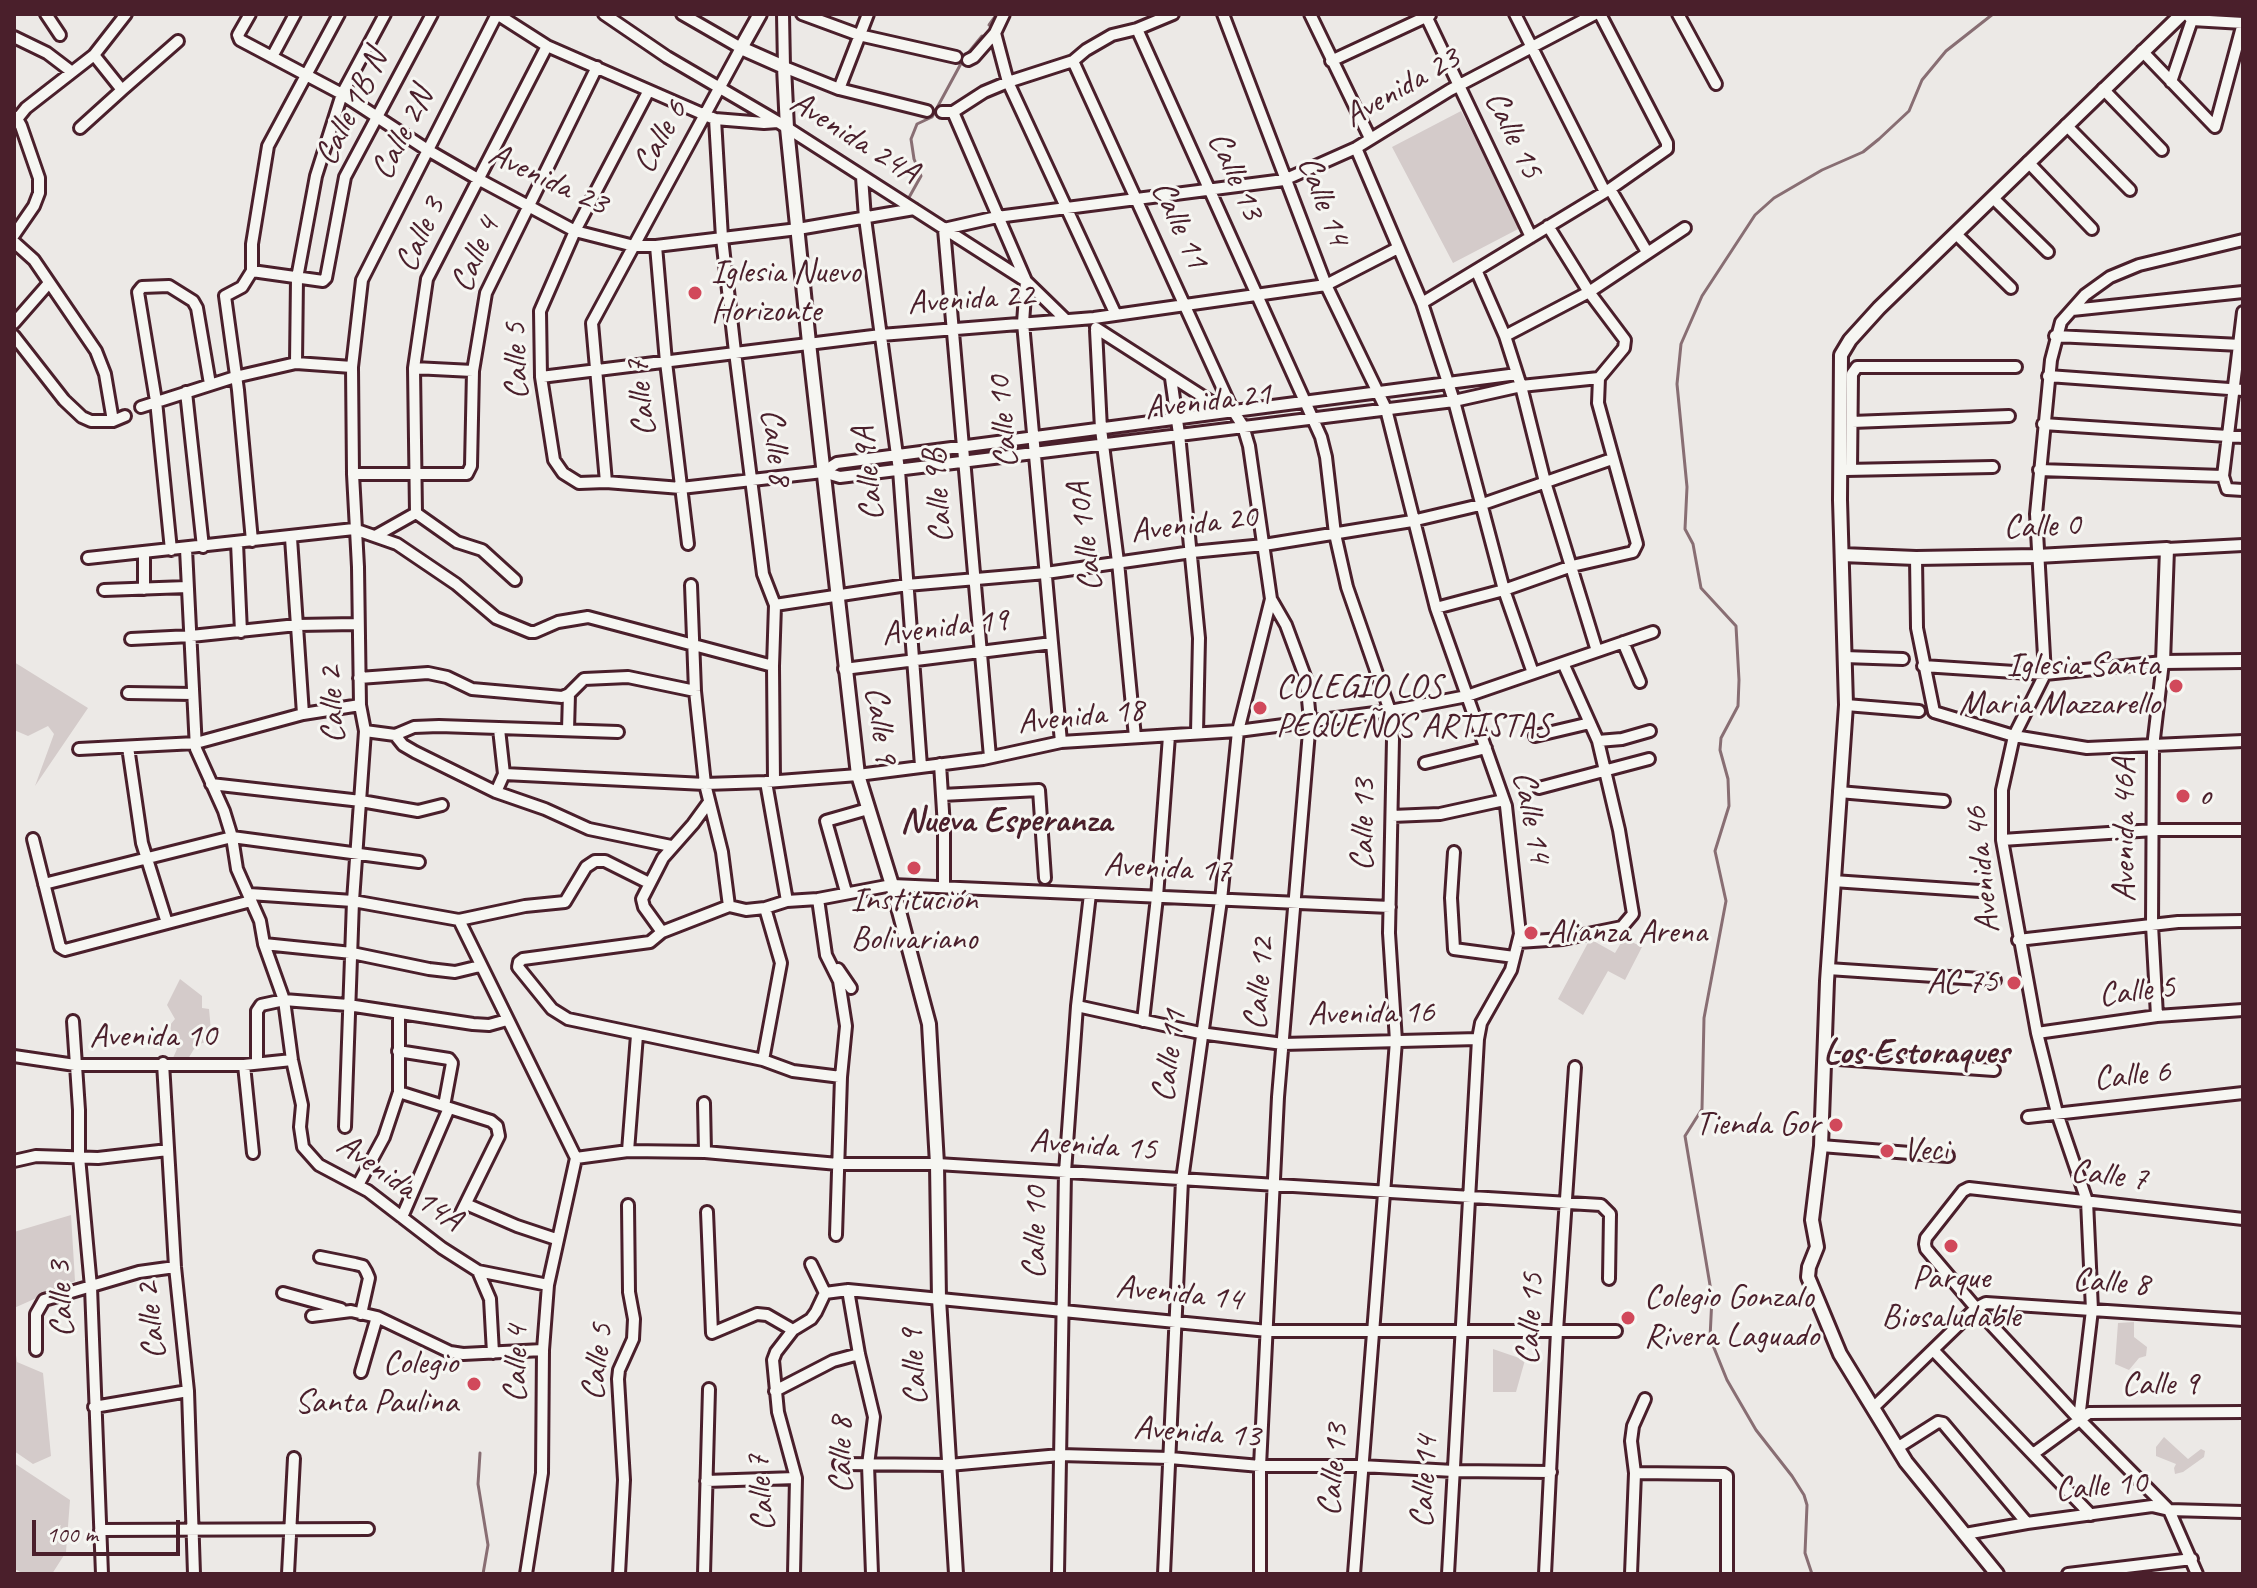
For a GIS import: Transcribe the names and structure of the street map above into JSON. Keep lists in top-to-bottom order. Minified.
{"streets":{"street":["Avenida 23","Calle 1B N","Calle 2N","Calle 15","Calle 6","Avenida 24A","Calle 13","Calle 14","Calle 11","Calle 3","Calle 4","Avenida 22","Calle 5","Calle 7","Avenida 21","Calle 10","Calle 8","Calle 9A","Calle 9B","Avenida 20","Calle 0","Calle 10A","Avenida 19","Calle 2","Avenida 18","Calle 9","Avenida 46A","Avenida 17","Avenida 46","Calle 12","Avenida 16","Avenida 10","Avenida 15","Avenida 14A","Avenida 14","Avenida 13"]},"crossings":[["Avenida 23","Calle 1B N"],["Avenida 23","Calle 2N"],["Avenida 23","Calle 15"],["Avenida 23","Calle 6"],["Avenida 23","Avenida 24A"],["Avenida 23","Calle 13"],["Avenida 23","Calle 14"],["Avenida 23","Calle 11"],["Avenida 23","Calle 3"],["Avenida 23","Calle 4"],["Avenida 23","Calle 5"],["Avenida 23","Calle 7"],["Avenida 23","Calle 10"],["Avenida 23","Calle 8"],["Avenida 23","Calle 9A"],["Avenida 23","Calle 9B"],["Avenida 23","Calle 9"],["Calle 2N","Calle 2"],["Calle 15","Avenida 15"],["Calle 15","Avenida 14"],["Calle 15","Avenida 13"],["Calle 6","Avenida 24A"],["Calle 6","Avenida 22"],["Calle 6","Avenida 21"],["Calle 6","Calle 8"],["Calle 6","Avenida 46"],["Avenida 24A","Avenida 22"],["Avenida 24A","Calle 10"],["Avenida 24A","Calle 9A"],["Avenida 24A","Calle 9B"],["Avenida 24A","Calle 9"],["Calle 13","Avenida 22"],["Calle 13","Avenida 21"],["Calle 13","Avenida 20"],["Calle 13","Avenida 18"],["Calle 13","Avenida 17"],["Calle 13","Avenida 16"],["Calle 13","Avenida 15"],["Calle 13","Avenida 14"],["Calle 13","Avenida 13"],["Calle 14","Avenida 22"],["Calle 14","Avenida 21"],["Calle 14","Avenida 20"],["Calle 14","Avenida 18"],["Calle 14","Avenida 16"],["Calle 14","Avenida 15"],["Calle 14","Avenida 14"],["Calle 14","Avenida 13"],["Calle 11","Avenida 22"],["Calle 11","Avenida 21"],["Calle 11","Avenida 18"],["Calle 11","Avenida 17"],["Calle 11","Calle 12"],["Calle 11","Avenida 16"],["Calle 11","Avenida 15"],["Calle 11","Avenida 14"],["Calle 11","Avenida 13"],["Calle 3","Calle 4"],["Calle 3","Avenida 10"],["Calle 4","Avenida 15"],["Avenida 22","Calle 5"],["Avenida 22","Calle 7"],["Avenida 22","Calle 10"],["Avenida 22","Calle 8"],["Avenida 22","Calle 9A"],["Avenida 22","Calle 9B"],["Avenida 22","Calle 10A"],["Avenida 22","Calle 9"],["Calle 5","Avenida 21"],["Calle 5","Avenida 46A"],["Calle 5","Avenida 46"],["Calle 7","Avenida 21"],["Calle 7","Calle 8"],["Calle 7","Avenida 46"],["Avenida 21","Calle 10"],["Avenida 21","Calle 8"],["Avenida 21","Calle 9A"],["Avenida 21","Calle 9B"],["Avenida 21","Calle 10A"],["Avenida 21","Calle 9"],["Avenida 21","Calle 12"],["Calle 10","Avenida 20"],["Calle 10","Avenida 19"],["Calle 10","Avenida 18"],["Calle 10","Avenida 17"],["Calle 10","Avenida 16"],["Calle 10","Avenida 15"],["Calle 10","Avenida 14"],["Calle 10","Avenida 13"],["Calle 8","Avenida 20"],["Calle 8","Avenida 18"],["Calle 8","Avenida 17"],["Calle 8","Avenida 46"],["Calle 8","Avenida 14"],["Calle 8","Avenida 13"],["Calle 9A","Avenida 20"],["Calle 9A","Avenida 19"],["Calle 9A","Avenida 18"],["Calle 9B","Avenida 20"],["Calle 9B","Avenida 19"],["Calle 9B","Avenida 18"],["Avenida 20","Calle 10A"],["Avenida 20","Calle 9"],["Avenida 20","Calle 12"],["Calle 0","Avenida 46A"],["Calle 10A","Avenida 18"],["Avenida 19","Calle 9"],["Calle 2","Avenida 10"],["Avenida 18","Calle 9"],["Avenida 18","Calle 12"],["Calle 9","Avenida 17"],["Calle 9","Avenida 46"],["Calle 9","Avenida 15"],["Calle 9","Avenida 14"],["Calle 9","Avenida 13"],["Avenida 17","Calle 12"],["Calle 12","Avenida 16"],["Calle 12","Avenida 15"],["Calle 12","Avenida 14"],["Calle 12","Avenida 13"],["Avenida 10","Avenida 14A"]],"districts":["Nueva Esperanza","Los Estoraques"],"places":["Iglesia Nuevo Horizonte","Iglesia Santa Maria Mazzarello","COLEGIO LOS PEQUEÑOS ARTISTAS","o","Institución Bolivariano","Alianza Arena","AC 75","Tienda Gor","Veci","Parque Biosaludable","Colegio Gonzalo Rivera Laguado","Colegio Santa Paulina"],"scale_bar":"100 m"}
